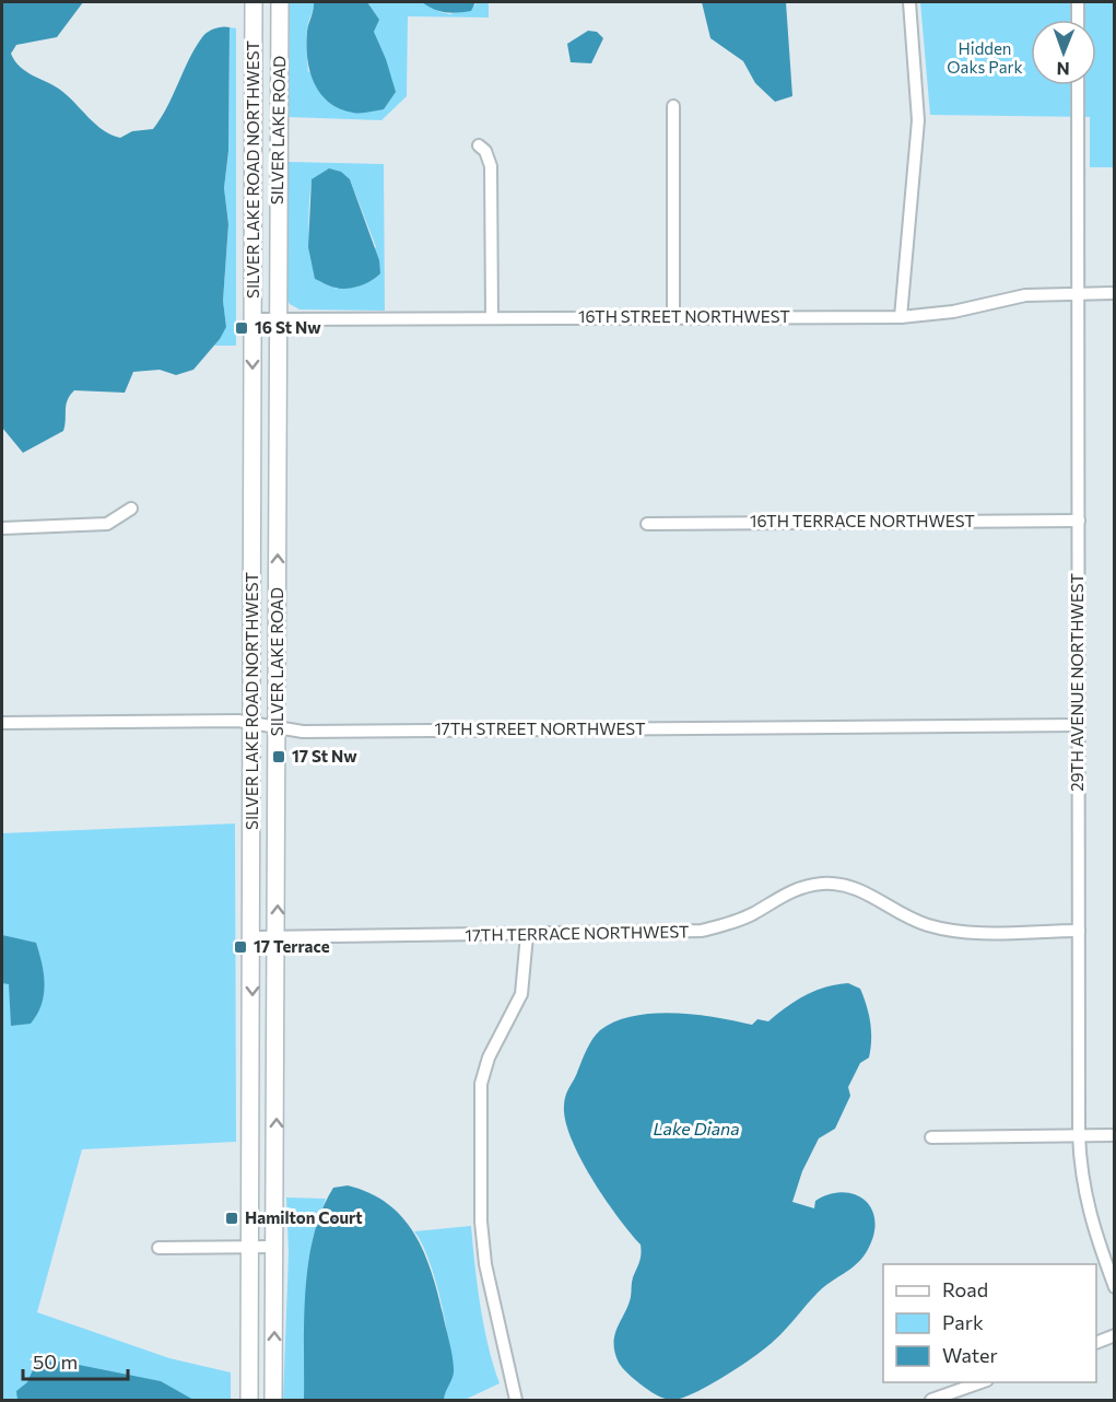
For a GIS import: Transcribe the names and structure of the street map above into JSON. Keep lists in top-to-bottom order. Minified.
{"streets":{"main road":["SILVER LAKE ROAD","SILVER LAKE ROAD NORTHWEST"],"street":["16TH STREET NORTHWEST","16TH TERRACE NORTHWEST","29TH AVENUE NORTHWEST","17TH STREET NORTHWEST","17TH TERRACE NORTHWEST"]},"crossings":[["SILVER LAKE ROAD","16TH STREET NORTHWEST"],["SILVER LAKE ROAD","17TH STREET NORTHWEST"],["SILVER LAKE ROAD","17TH TERRACE NORTHWEST"],["SILVER LAKE ROAD NORTHWEST","16TH STREET NORTHWEST"],["SILVER LAKE ROAD NORTHWEST","17TH STREET NORTHWEST"],["SILVER LAKE ROAD NORTHWEST","17TH TERRACE NORTHWEST"],["16TH STREET NORTHWEST","29TH AVENUE NORTHWEST"],["16TH TERRACE NORTHWEST","29TH AVENUE NORTHWEST"],["29TH AVENUE NORTHWEST","17TH STREET NORTHWEST"],["29TH AVENUE NORTHWEST","17TH TERRACE NORTHWEST"]],"one_way":["SILVER LAKE ROAD","SILVER LAKE ROAD NORTHWEST"],"water":["Lake Diana"],"parks":["Hidden Oaks Park"],"places":{"transit":["16 St Nw","17 St Nw","17 Terrace","Hamilton Court"]},"legend":["Road","Park","Water"],"scale_bar":"50 m","north":"bottom"}
